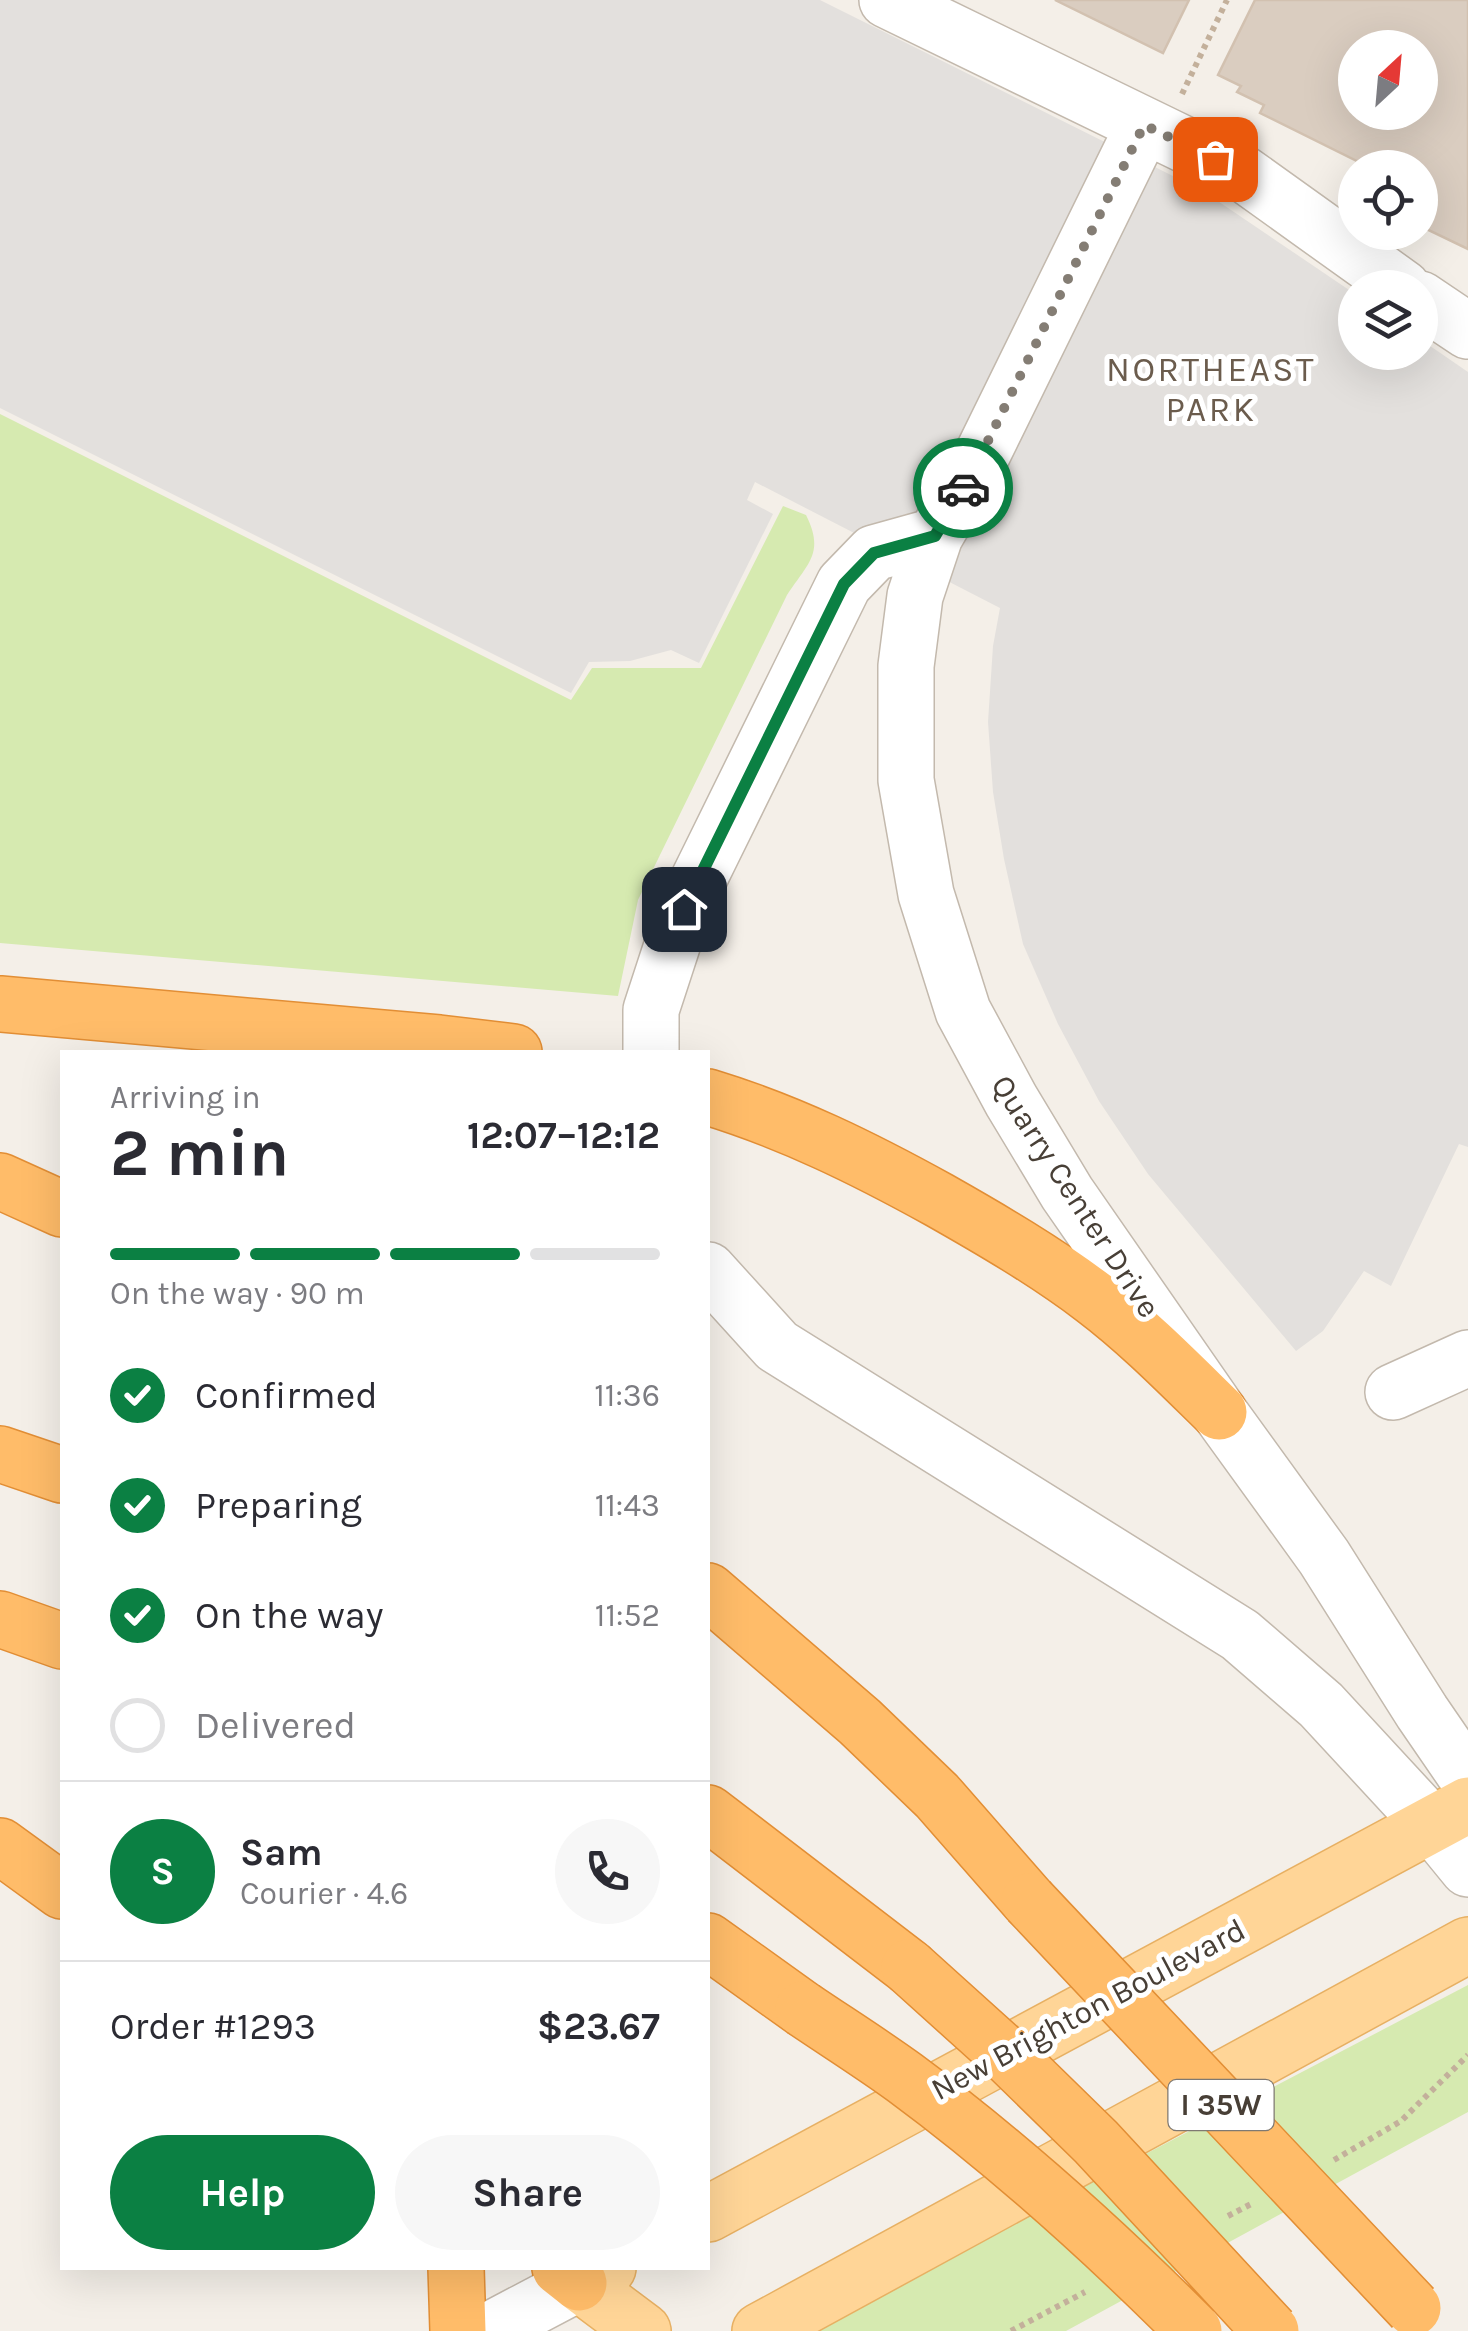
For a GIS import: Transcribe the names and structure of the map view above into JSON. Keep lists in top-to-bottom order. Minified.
{"streets":{"highway":["I 35W"],"main road":["New Brighton Boulevard"],"street":["Quarry Center Drive"]},"districts":["NORTHEAST PARK"],"north":"top right","page":{"heading":["2 min","Arriving in","12:07–12:12"],"panel":["Sam","Courier · 4.6","Order #1293","$23.67"],"bar":"On the way · 90 m","list":[["Confirmed","11:36"],["Preparing","11:43"],["On the way","11:52"],"Delivered"],"round":"S","buttons":["Help","Share"]}}
